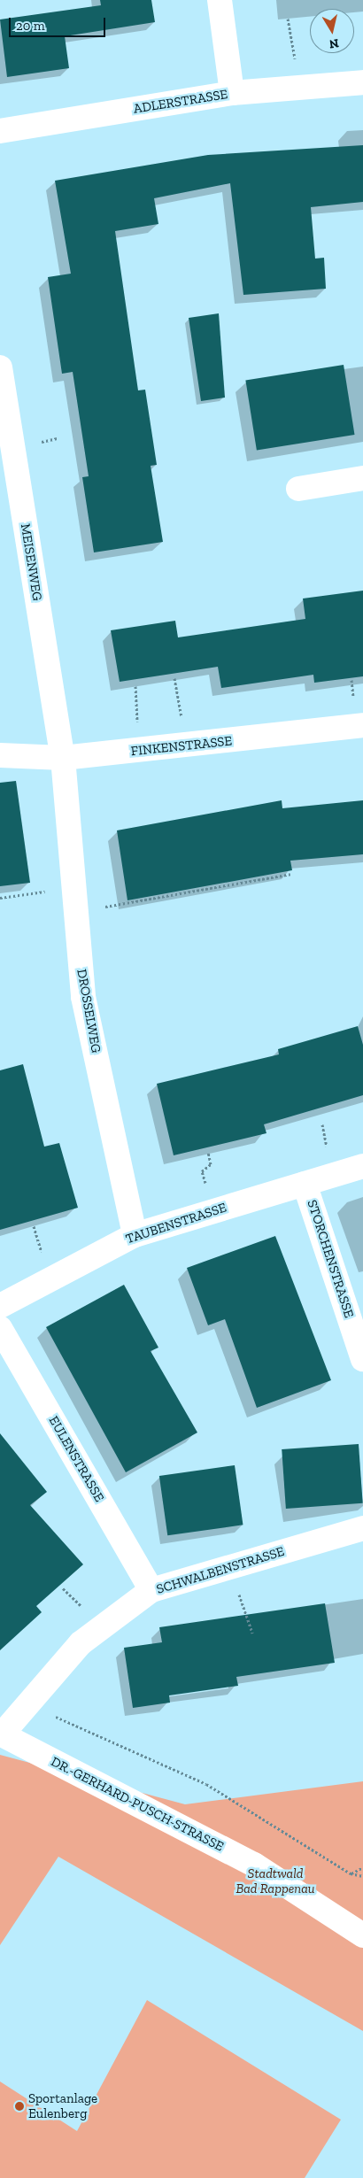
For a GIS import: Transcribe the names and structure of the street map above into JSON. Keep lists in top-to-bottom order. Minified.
{"streets":{"street":["ADLERSTRASSE","MEISENWEG","FINKENSTRASSE","DROSSELWEG","TAUBENSTRASSE","STORCHENSTRASSE","EULENSTRASSE","SCHWALBENSTRASSE","DR.-GERHARD-PUSCH-STRASSE"]},"crossings":[["MEISENWEG","FINKENSTRASSE"],["MEISENWEG","DROSSELWEG"],["FINKENSTRASSE","DROSSELWEG"],["DROSSELWEG","TAUBENSTRASSE"],["TAUBENSTRASSE","STORCHENSTRASSE"],["EULENSTRASSE","SCHWALBENSTRASSE"],["SCHWALBENSTRASSE","DR.-GERHARD-PUSCH-STRASSE"]],"parks":["Stadtwald Bad Rappenau"],"places":["Sportanlage Eulenberg"],"scale_bar":"20 m","north":"bottom"}
